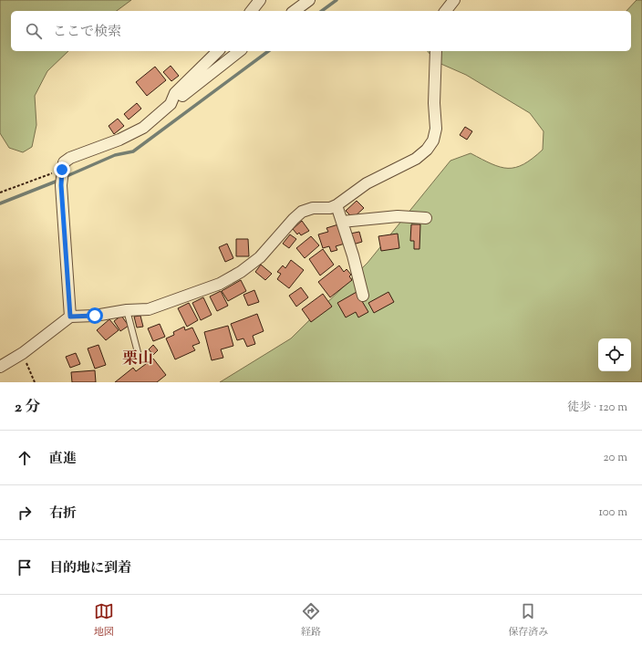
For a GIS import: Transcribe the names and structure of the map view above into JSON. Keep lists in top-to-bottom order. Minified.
{"districts":["栗山"],"page":{"search":"ここで検索","heading":["2 分","徒歩 · 120 m"],"list":[["直進","20 m"],["右折","100 m"],"目的地に到着"],"nav":["地図","経路","保存済み"]}}
